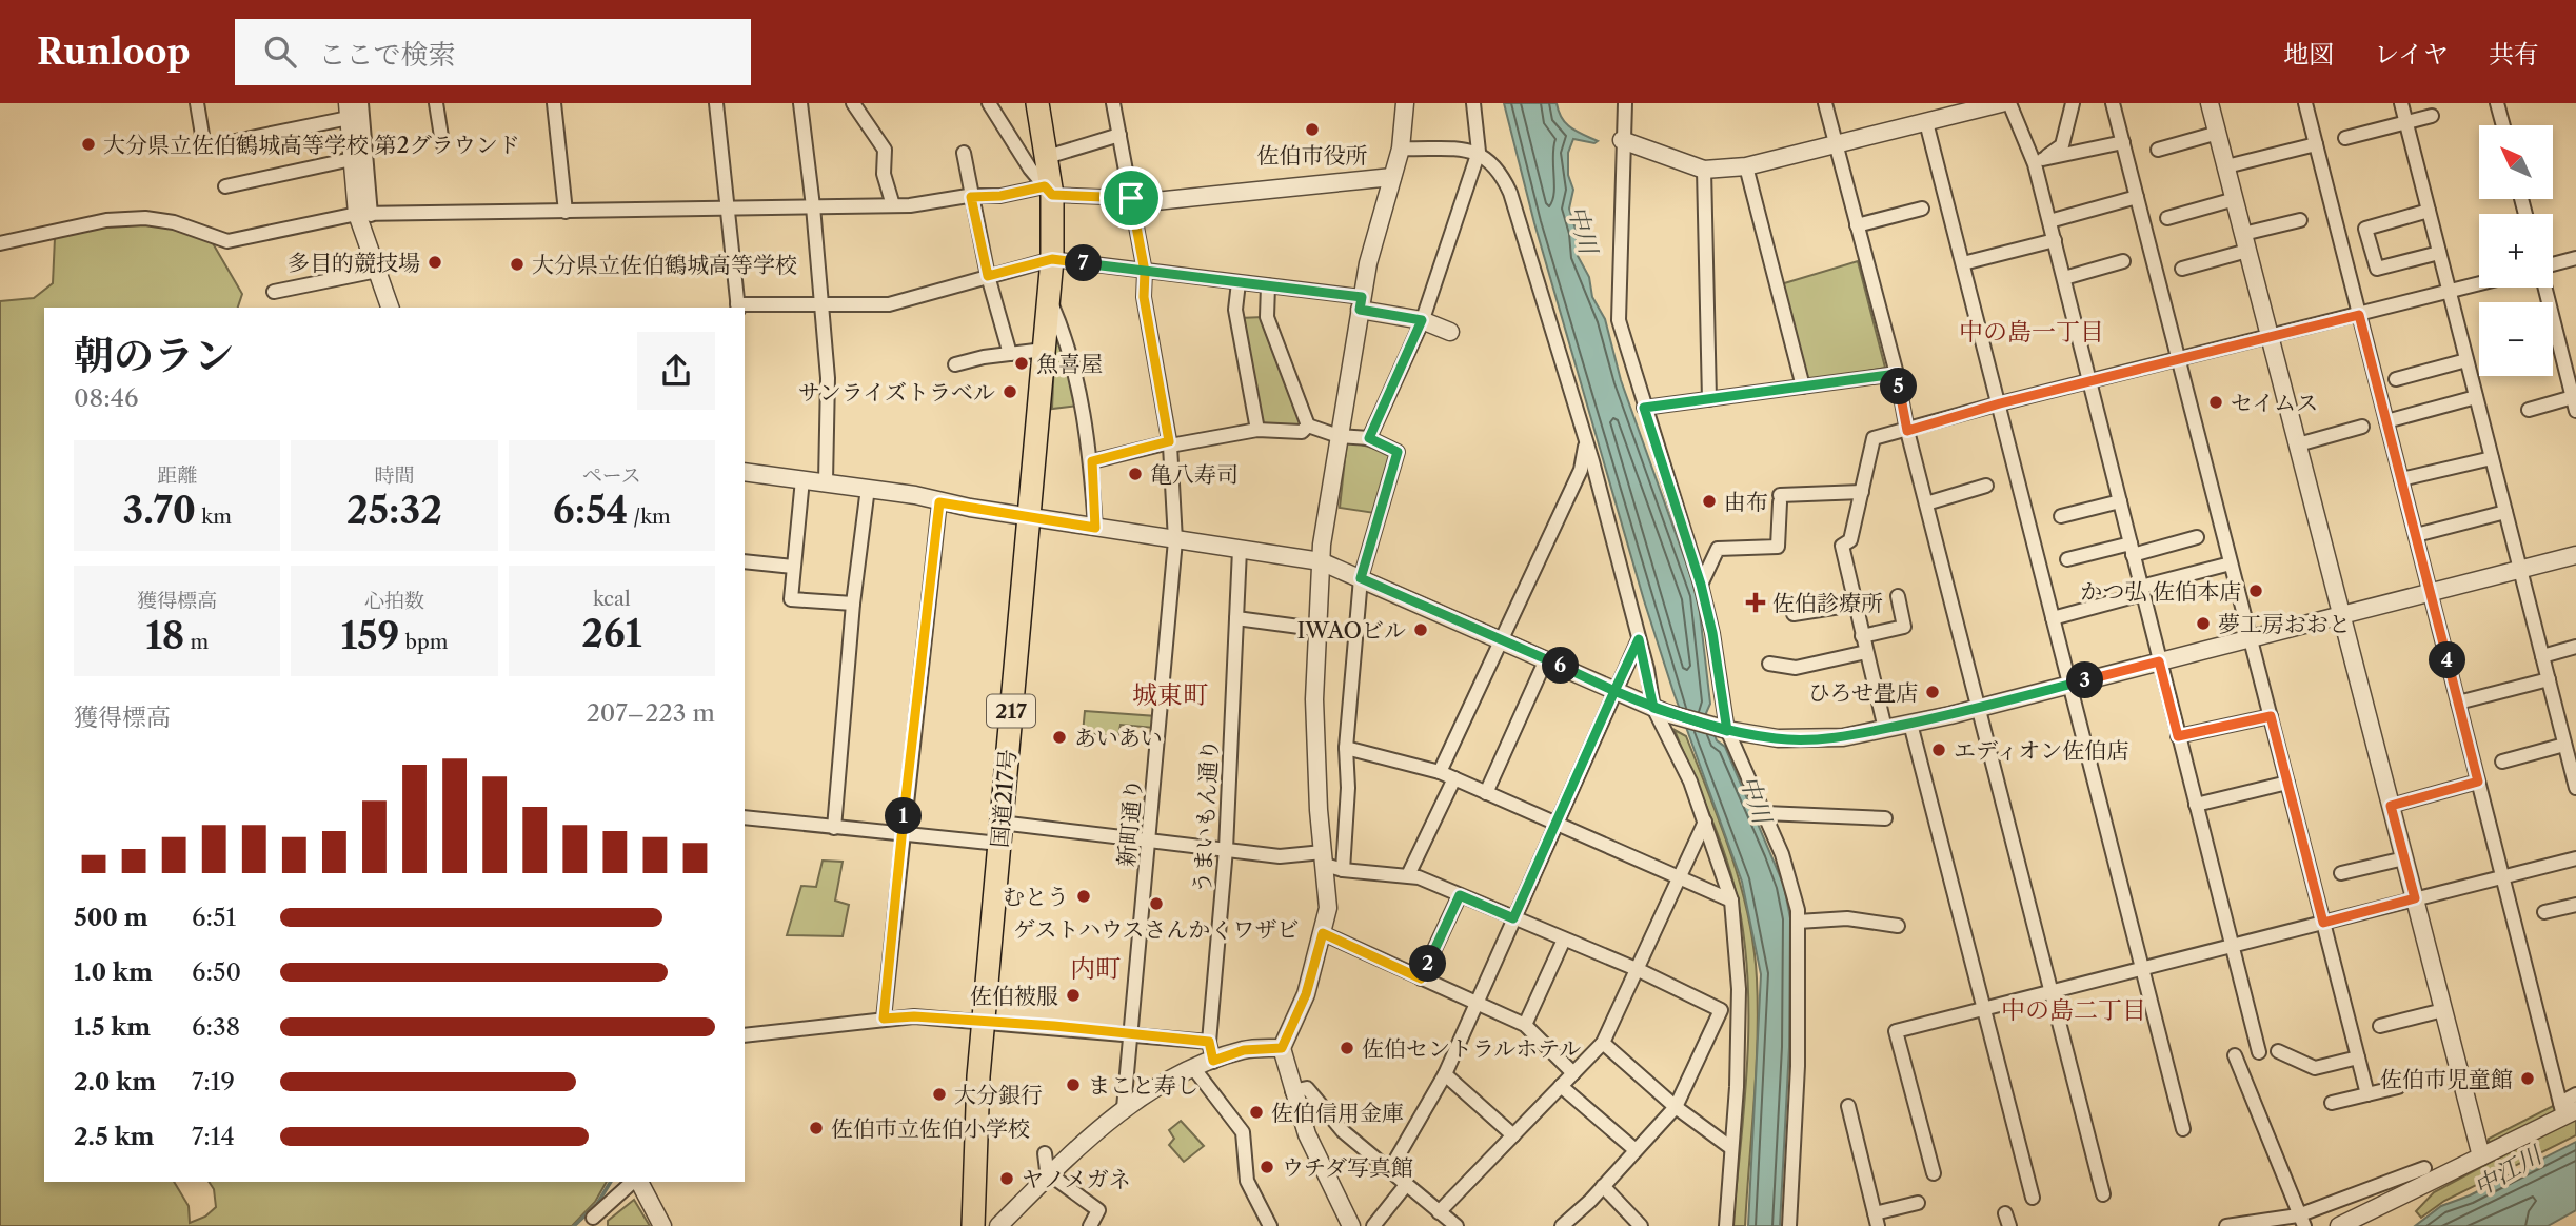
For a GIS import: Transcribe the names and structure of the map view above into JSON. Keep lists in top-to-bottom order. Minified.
{"streets":{"highway":["217","国道217号"],"street":["うまいもん通り","新町通り"]},"crossings":[["217","国道217号"]],"districts":["中の島一丁目","城東町","内町","中の島二丁目"],"water":["中川","中江川"],"places":{"other":["佐伯市役所","大分県立佐伯鶴城高等学校 第2グラウンド","多目的競技場","大分県立佐伯鶴城高等学校","魚喜屋","サンライズトラベル","セイムス","亀八寿司","由布","かつ弘 佐伯本店","夢工房おおと","IWAOビル","ひろせ畳店","あいあい","エディオン佐伯店","むとう","ゲストハウスさんかくワザビ","佐伯被服","佐伯セントラルホテル","佐伯市児童館","まこと寿し","大分銀行","佐伯信用金庫","佐伯市立佐伯小学校","ウチダ写真館","ヤノメガネ"],"health":["佐伯診療所"]},"north":"top left","page":{"header":"Runloop","search":"ここで検索","nav":["地図","レイヤ","共有"],"map_buttons":["+","−"],"pins":["7","5","4","6","3","1","2"],"heading":["朝のラン","08:46"],"stats":[["距離","3.70 km"],["時間","25:32"],["ペース","6:54 /km"],["獲得標高","18 m"],["心拍数","159 bpm"],["kcal","261"]],"chart":["獲得標高","207–223 m"],"list":[{"name":"500 m","note":"6:51"},{"name":"1.0 km","note":"6:50"},{"name":"1.5 km","note":"6:38"},{"name":"2.0 km","note":"7:19"},{"name":"2.5 km","note":"7:14"}]}}
